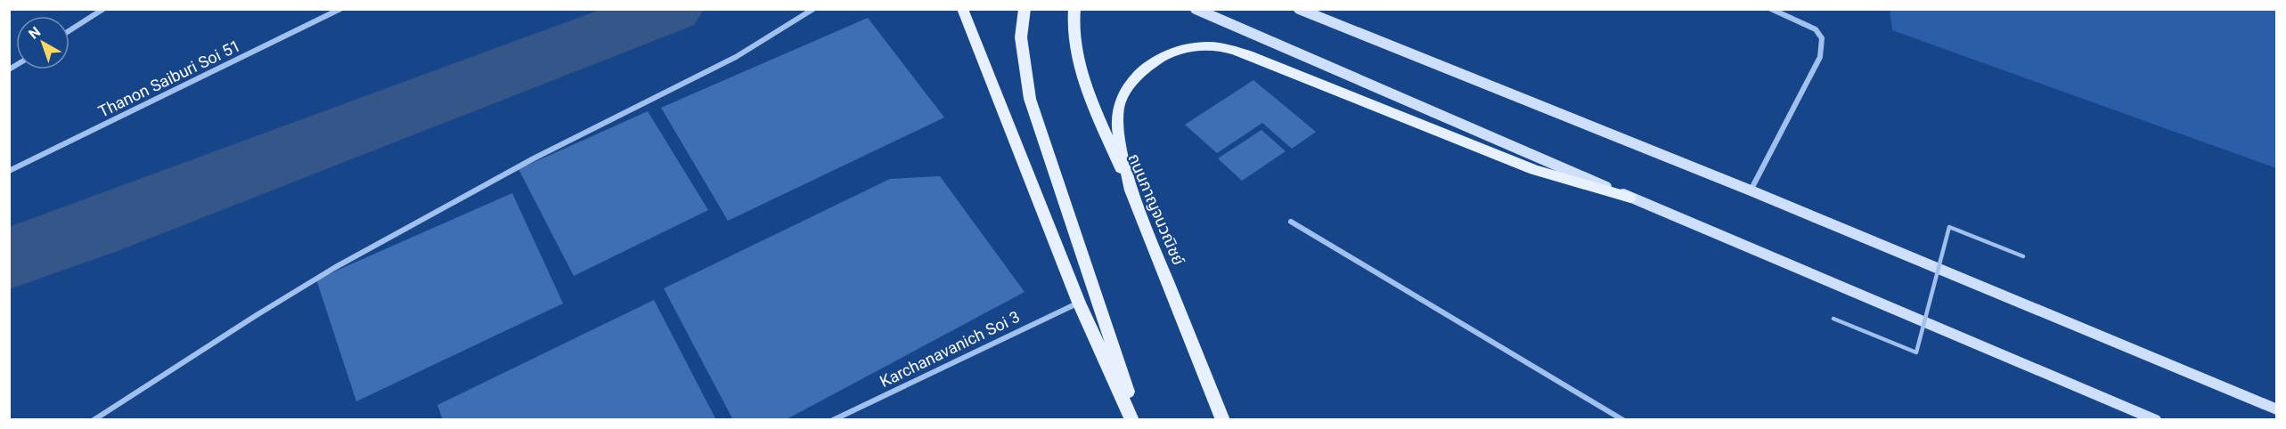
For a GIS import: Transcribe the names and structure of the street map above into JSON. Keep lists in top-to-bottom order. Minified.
{"streets":{"main road":["ถนนกาญจนวณิชย์"],"street":["Thanon Saiburi Soi 51","Karchanavanich Soi 3"]},"north":"top left"}
